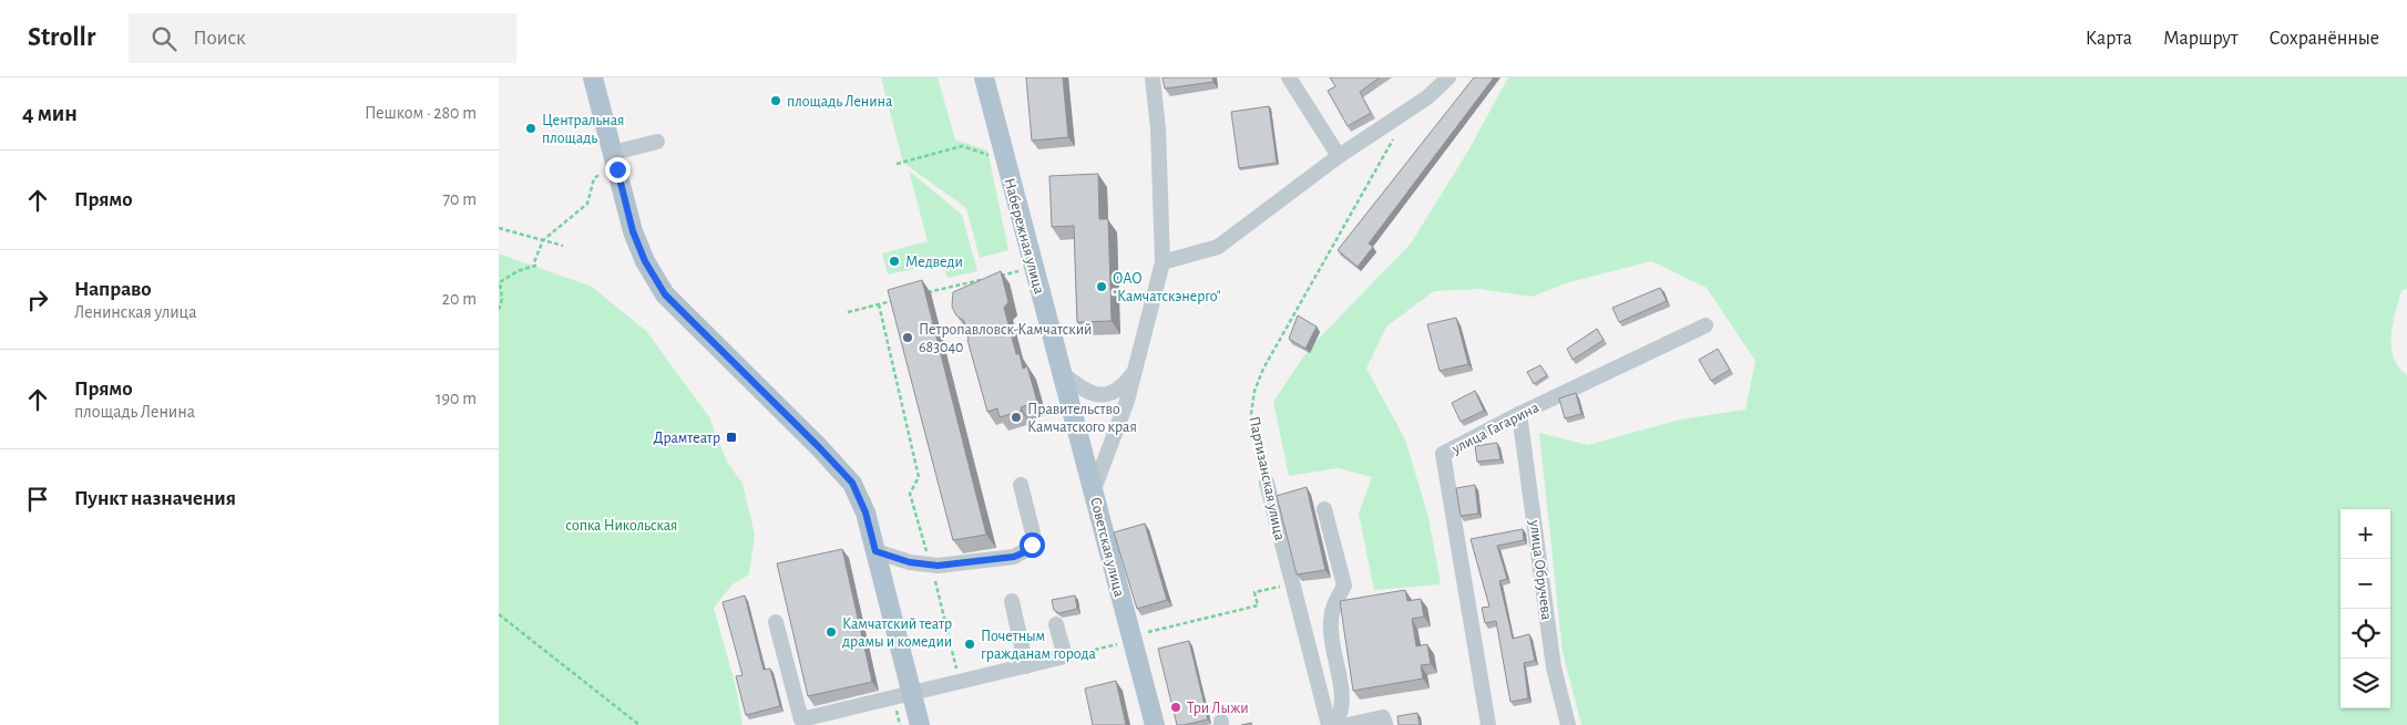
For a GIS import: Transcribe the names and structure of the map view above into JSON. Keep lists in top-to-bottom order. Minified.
{"streets":{"main road":["Набережная улица","Советская улица"],"street":["улица Гагарина","Партизанская улица","улица Обручева"]},"crossings":[["Набережная улица","Советская улица"],["улица Гагарина","улица Обручева"]],"parks":["сопка Никольская"],"places":{"other":["площадь Ленина","Центральная площадь","Медведи","ОАО \"Камчатскэнерго\"","Петропавловск-Камчатский 683040","Правительство Камчатского края","Камчатский театр драмы и комедии","Почетным гражданам города","Три Лыжи"],"transit":["Драмтеатр"]},"page":{"header":"Strollr","search":"Поиск","nav":["Карта","Маршрут","Сохранённые"],"heading":["4 мин","Пешком · 280 m"],"list":[["Прямо","70 m"],["Направо","Ленинская улица","20 m"],["Прямо","площадь Ленина","190 m"],"Пункт назначения"],"map_buttons":["+","−"]}}
